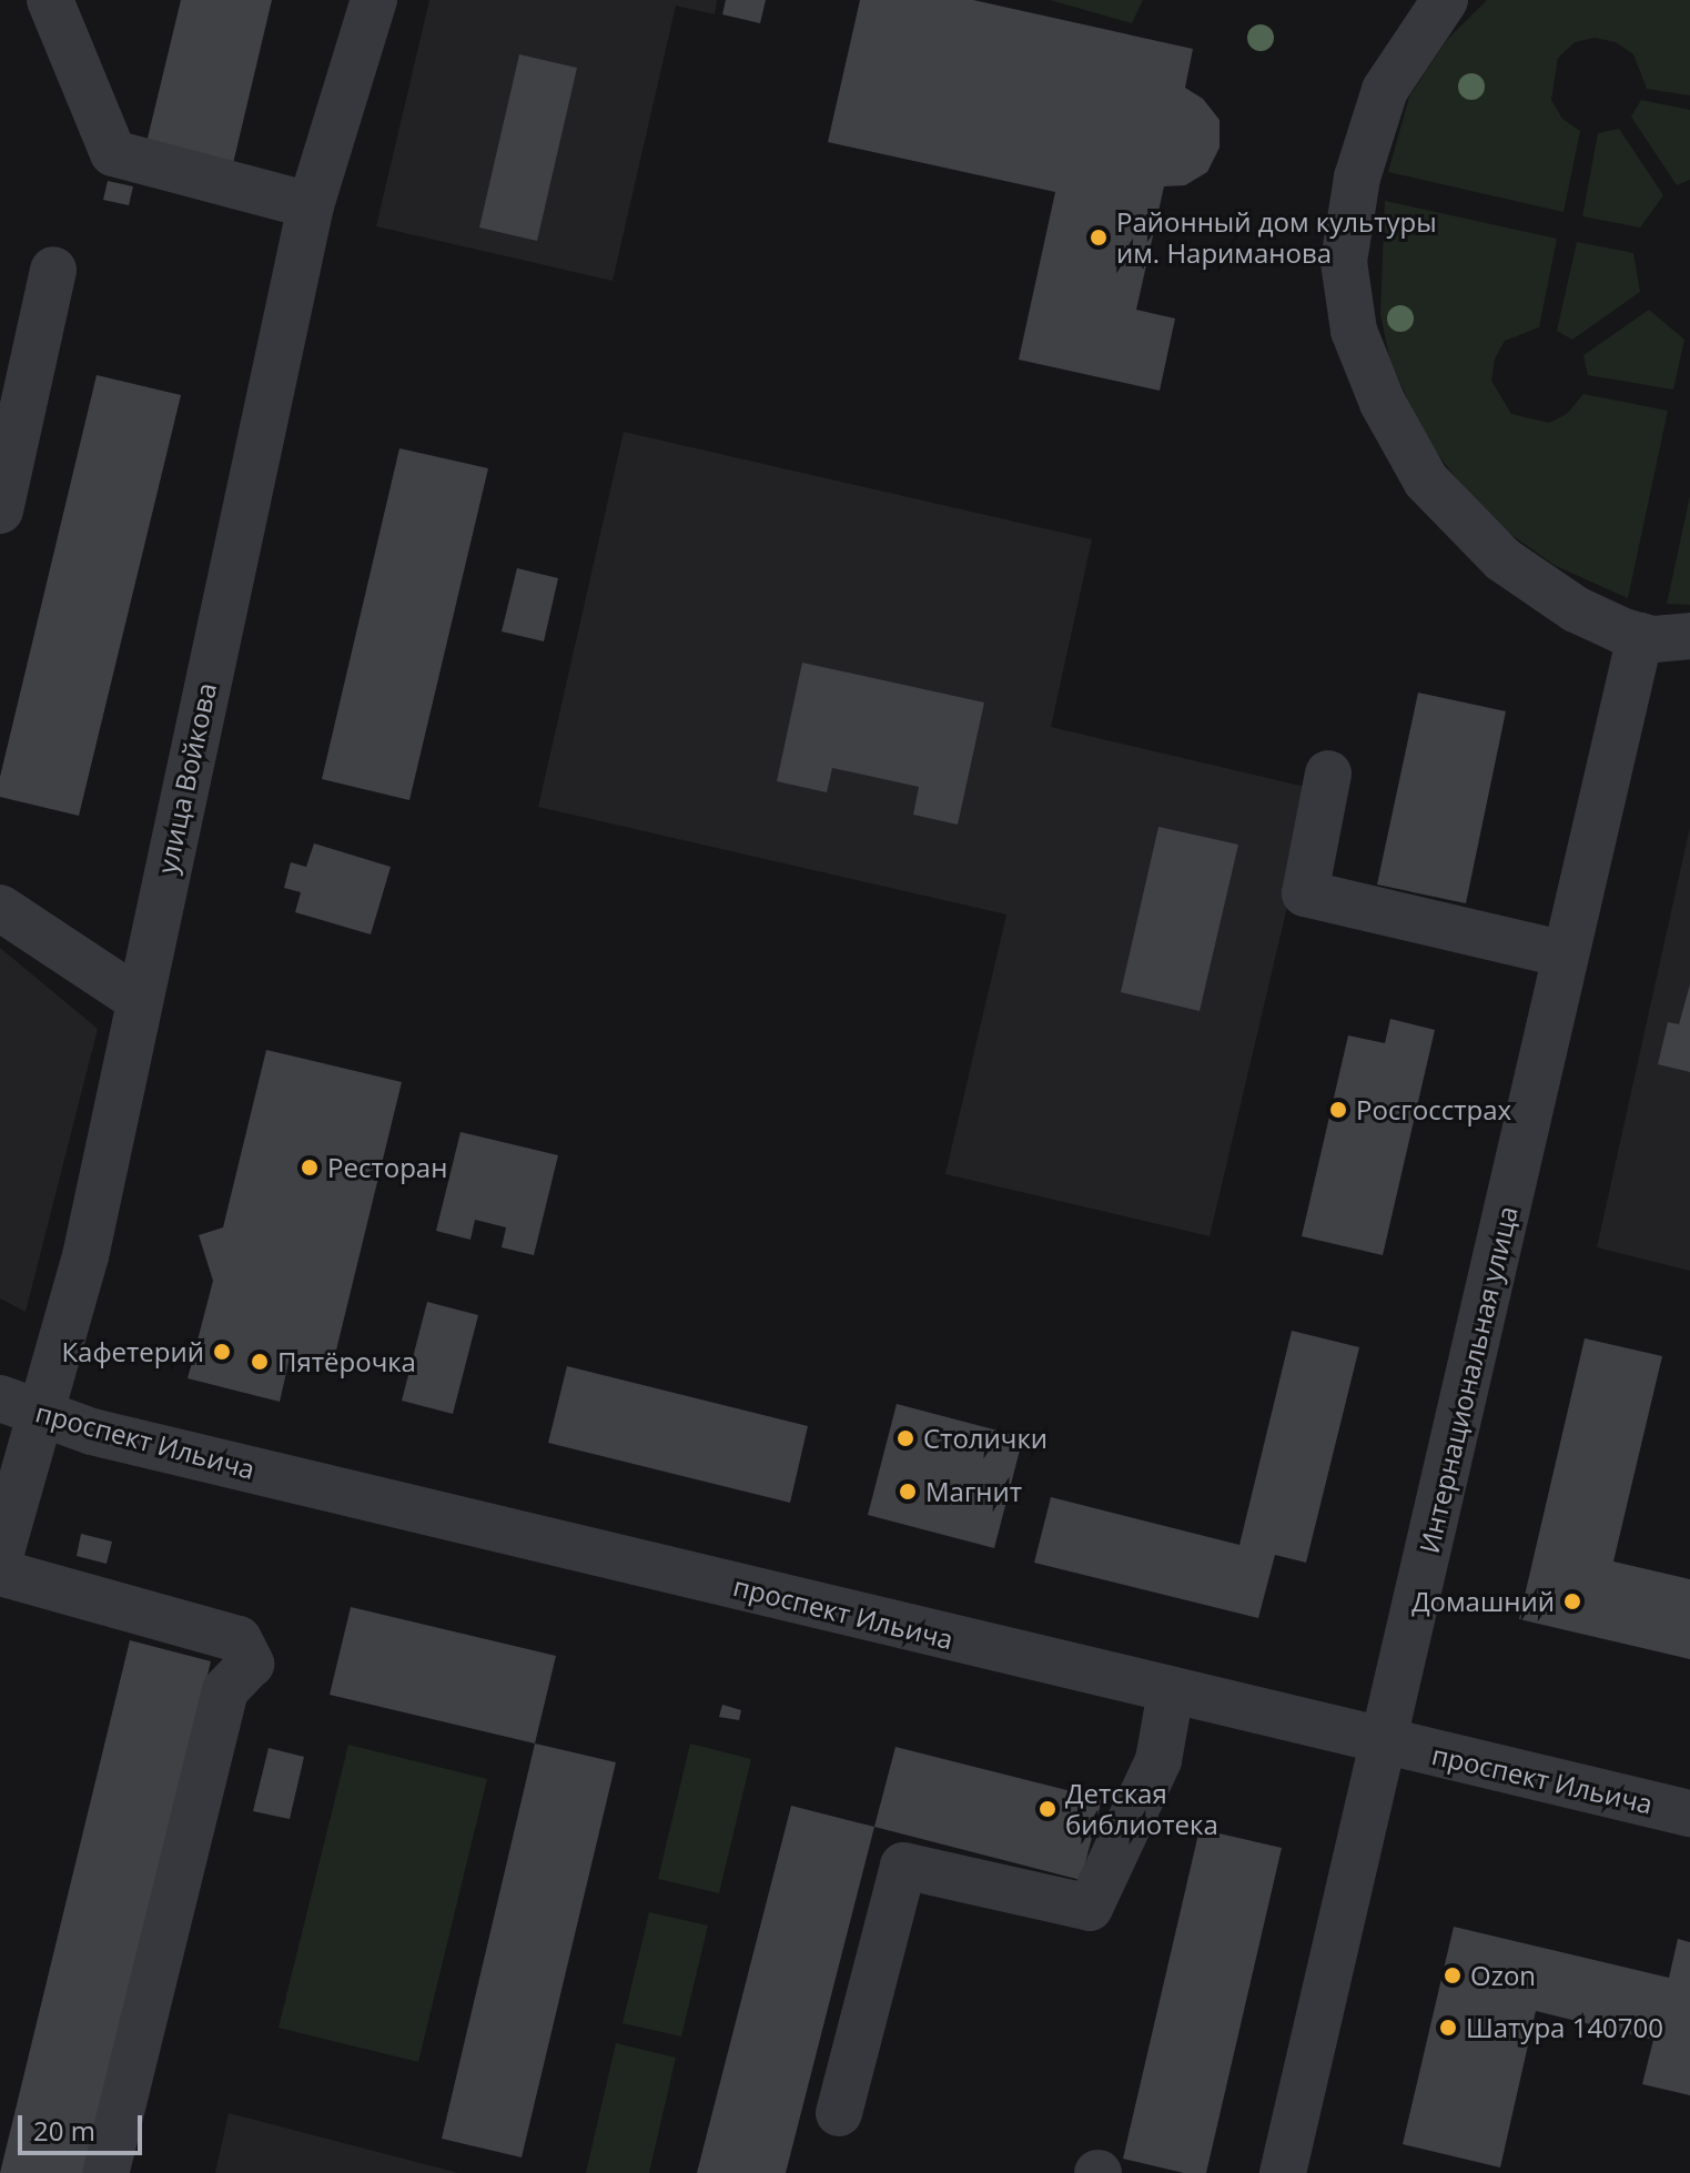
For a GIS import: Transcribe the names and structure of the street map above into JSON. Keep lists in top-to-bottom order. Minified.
{"streets":{"street":["улица Войкова","Интернациональная улица","проспект Ильича"]},"crossings":[["улица Войкова","проспект Ильича"],["Интернациональная улица","проспект Ильича"]],"places":["Районный дом культуры им. Нариманова","Росгосстрах","Ресторан","Кафетерий","Пятёрочка","Столички","Магнит","Домашний","Детская библиотека","Ozon","Шатура 140700"],"scale_bar":"20 m"}
